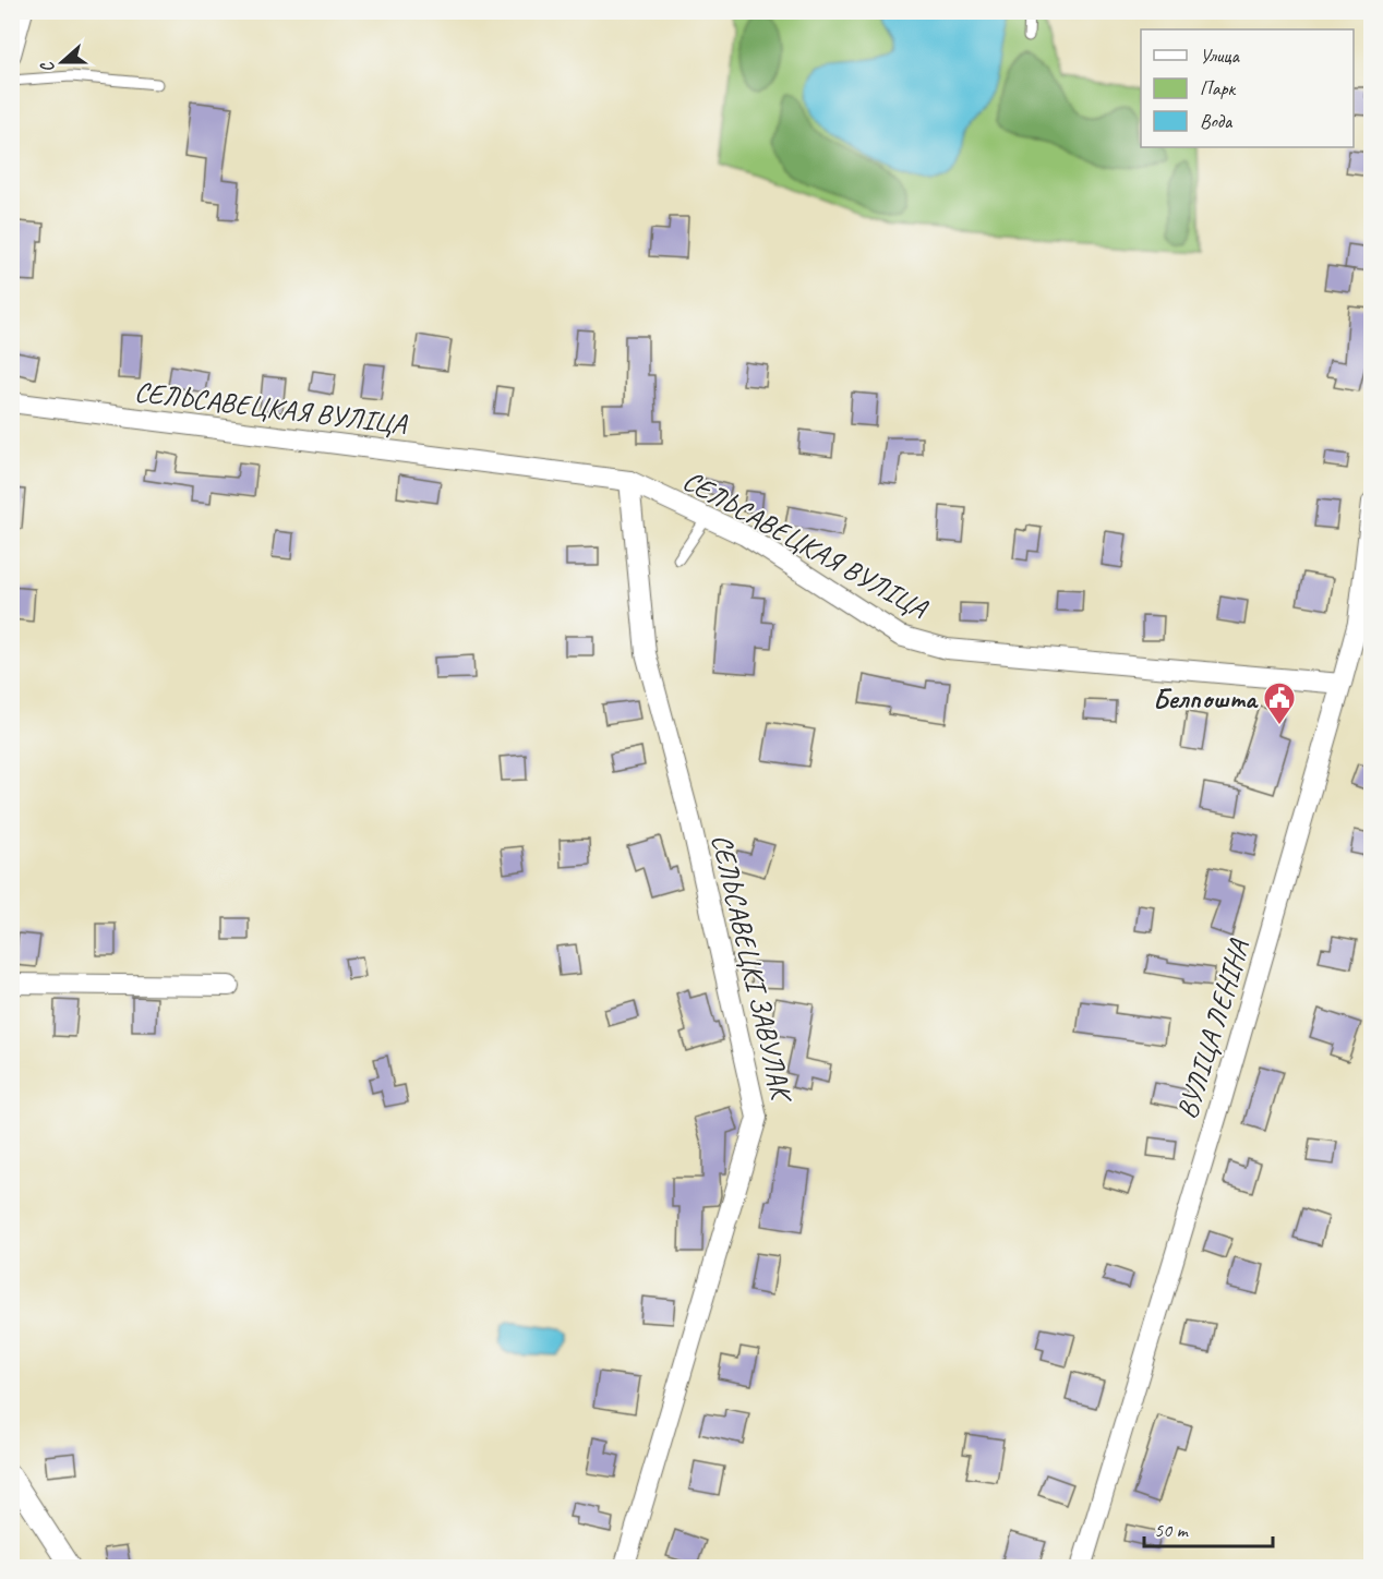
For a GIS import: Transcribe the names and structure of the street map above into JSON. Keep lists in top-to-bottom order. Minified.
{"streets":{"street":["СЕЛЬСАВЕЦКАЯ ВУЛІЦА","СЕЛЬСАВЕЦКІ ЗАВУЛАК","ВУЛІЦА ЛЕНІНА"]},"crossings":[["СЕЛЬСАВЕЦКАЯ ВУЛІЦА","СЕЛЬСАВЕЦКІ ЗАВУЛАК"],["СЕЛЬСАВЕЦКАЯ ВУЛІЦА","ВУЛІЦА ЛЕНІНА"]],"places":{"public building":["Белпошта"]},"legend":["Улица","Парк","Вода"],"scale_bar":"50 m","north":"left"}
